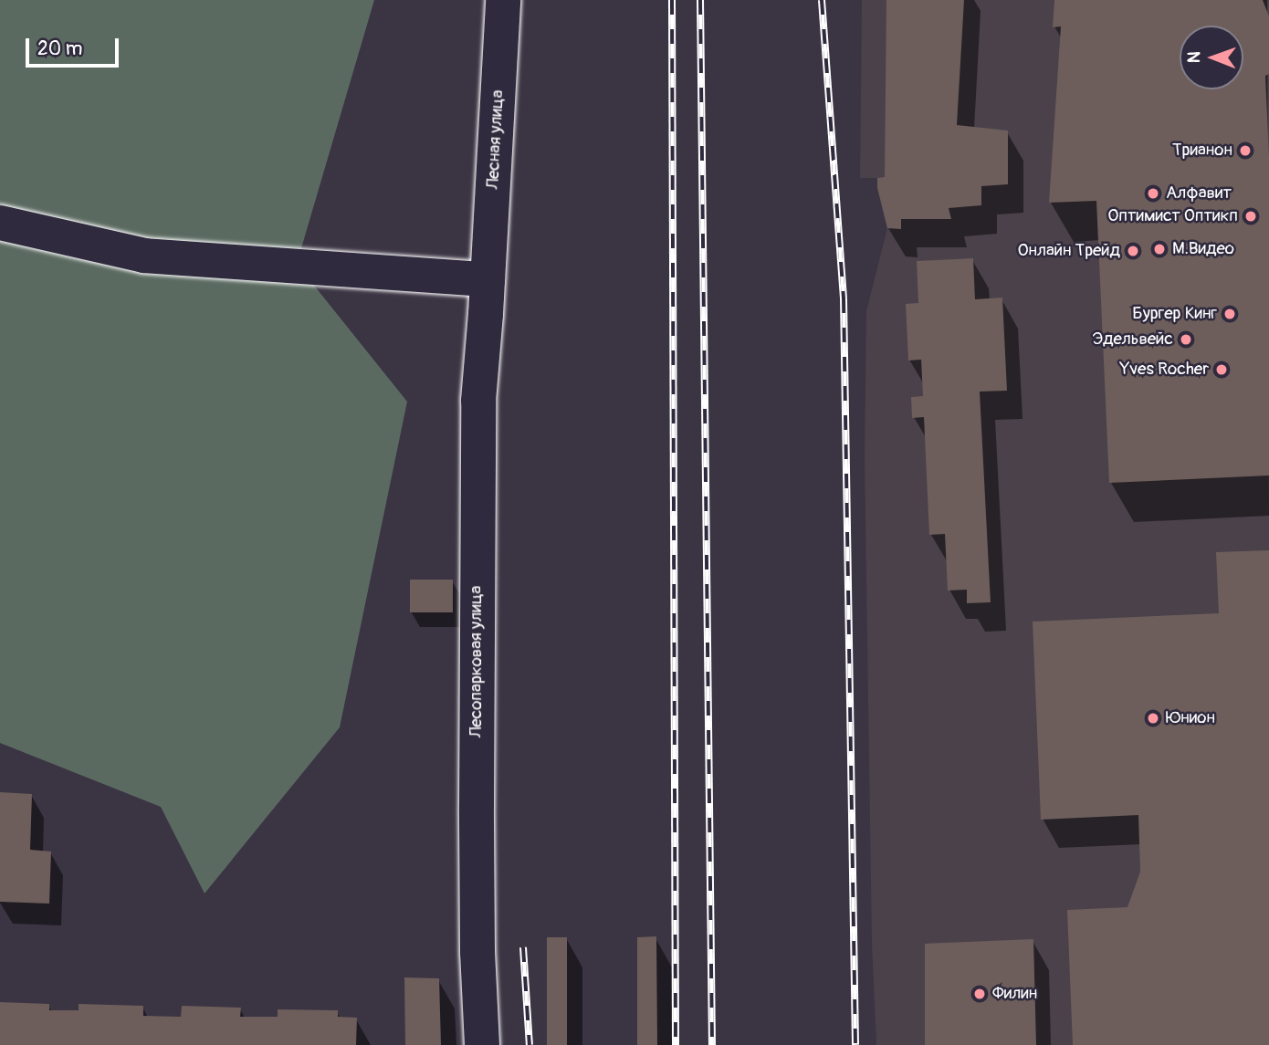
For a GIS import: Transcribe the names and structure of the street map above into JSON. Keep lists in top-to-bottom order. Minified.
{"streets":{"street":["Лесная улица","Лесопарковая улица"]},"crossings":[["Лесная улица","Лесопарковая улица"]],"places":["Трианон","Алфавит","Оптимист Оптикп","М.Видео","Онлайн Трейд","Бургер Кинг","Эдельвейс","Yves Rocher","Юнион","Филин"],"scale_bar":"20 m","north":"left"}
